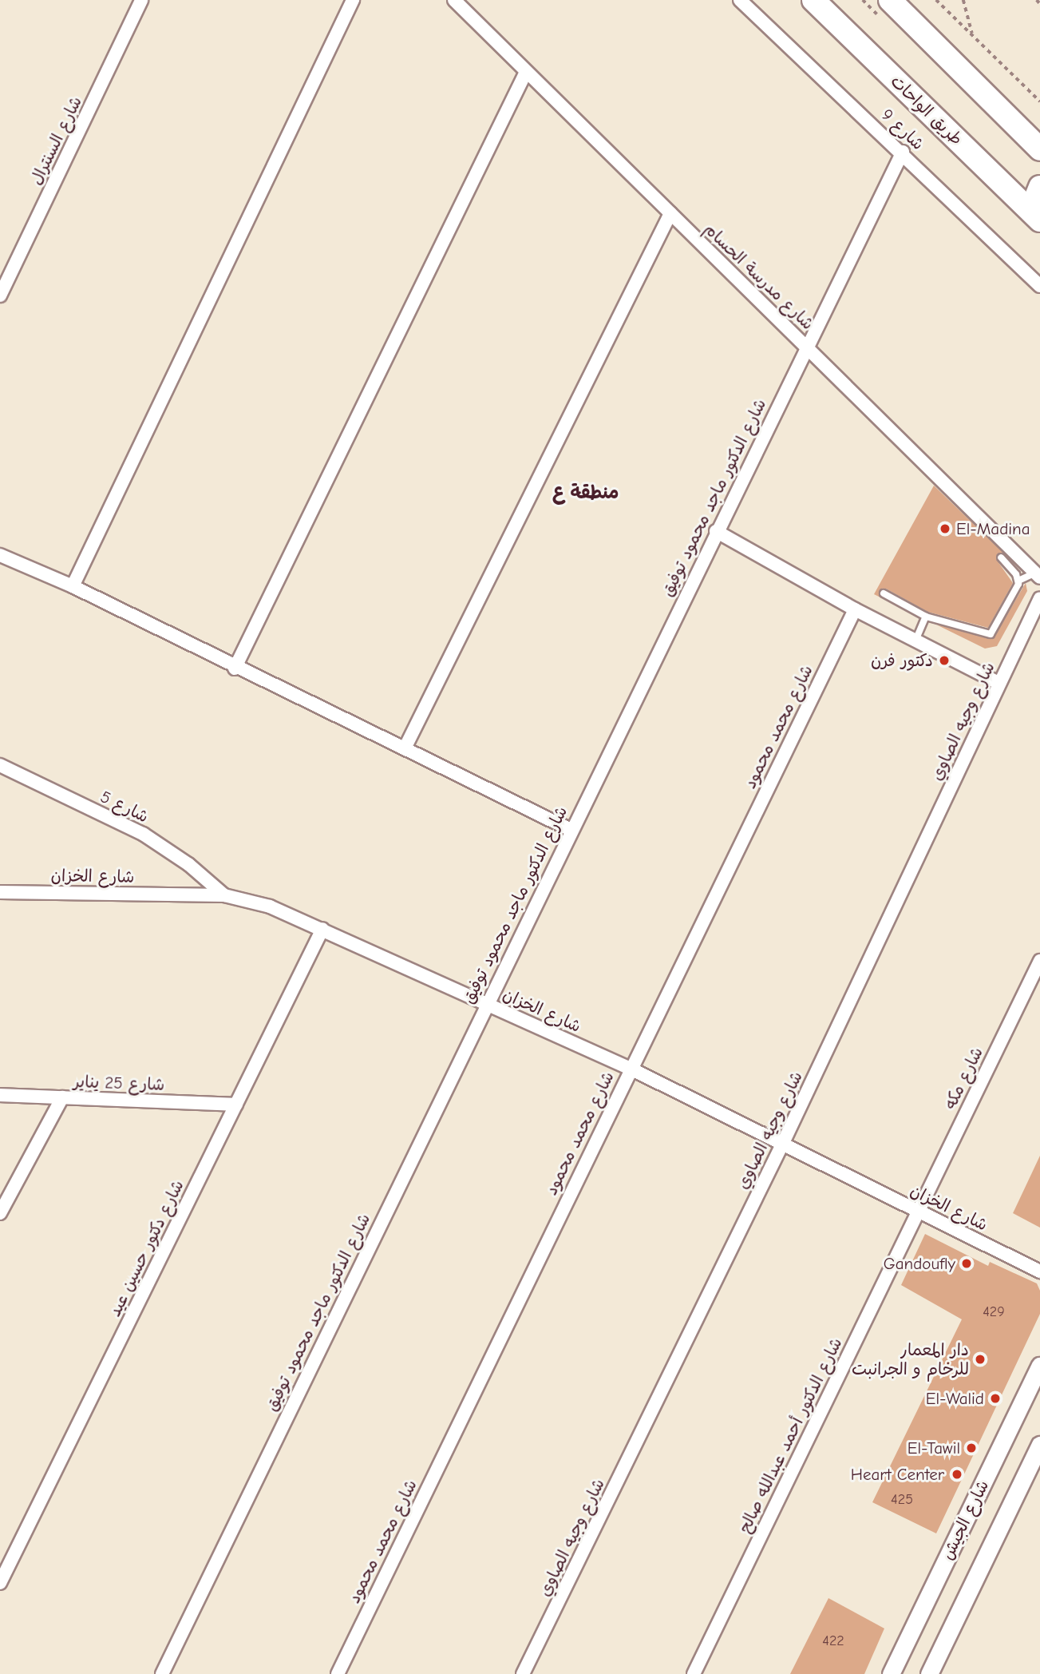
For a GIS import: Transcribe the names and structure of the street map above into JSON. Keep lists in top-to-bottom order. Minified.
{"streets":{"highway":["طريق الواحات"],"street":["شارع 9","شارع السنترال","شارع مدرسة الحسام","شارع الدكتور ماجد محمود توفيق","شارع وجيه الصاوي","شارع محمد محمود","شارع 5","شارع الخزان","شارع مكه","شارع 25 يناير","شارع دكتور حسين عيد","شارع الدكتور أحمد عبدالله صالح","شارع الجيش"]},"crossings":[["شارع 9","شارع الدكتور ماجد محمود توفيق"],["شارع مدرسة الحسام","شارع الدكتور ماجد محمود توفيق"],["شارع الدكتور ماجد محمود توفيق","شارع الخزان"],["شارع وجيه الصاوي","شارع الخزان"],["شارع محمد محمود","شارع الخزان"],["شارع 5","شارع الخزان"],["شارع الخزان","شارع مكه"],["شارع الخزان","شارع دكتور حسين عيد"],["شارع الخزان","شارع الدكتور أحمد عبدالله صالح"],["شارع مكه","شارع الدكتور أحمد عبدالله صالح"],["شارع 25 يناير","شارع دكتور حسين عيد"]],"districts":["منطقة ع"],"places":["El-Madina","دكتور فرن","Gandoufly","دار المعمار للرخام و الجرانبت","El-Walid","El-Tawil","Heart Center"],"house_numbers":["429","425","422"]}
